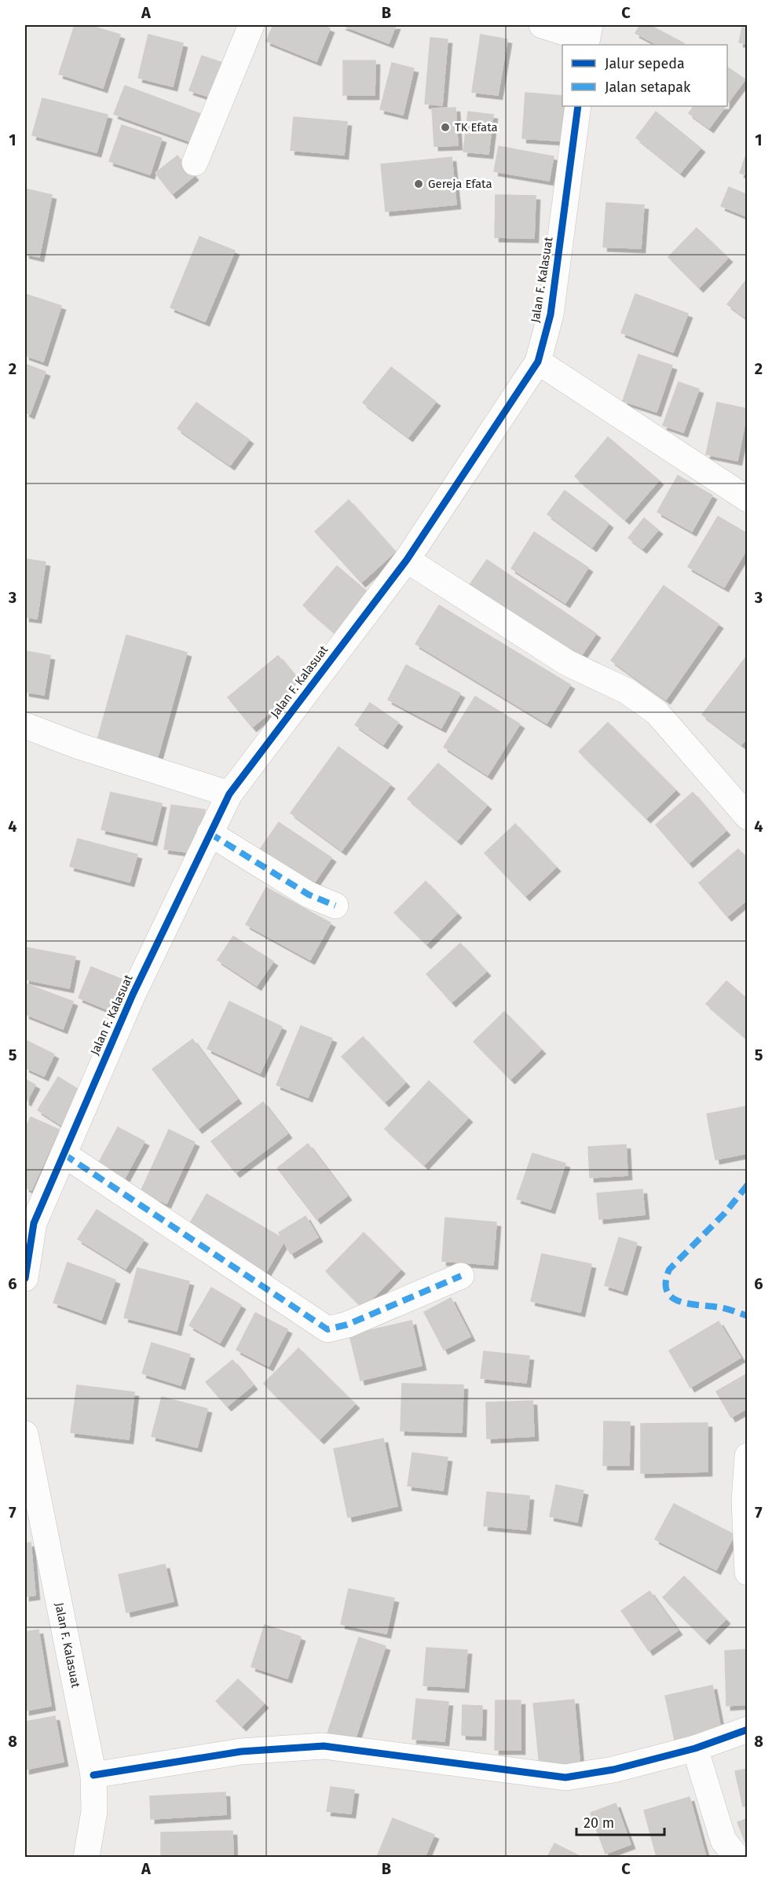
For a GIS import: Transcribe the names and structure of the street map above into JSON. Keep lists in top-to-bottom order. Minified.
{"streets":{"street":["Jalan F. Kalasuat"]},"places":["TK Efata","Gereja Efata"],"legend":["Jalur sepeda","Jalan setapak"],"scale_bar":"20 m","grid":{"columns":["A","B","C"],"rows":["1","2","3","4","5","6","7","8"]}}
